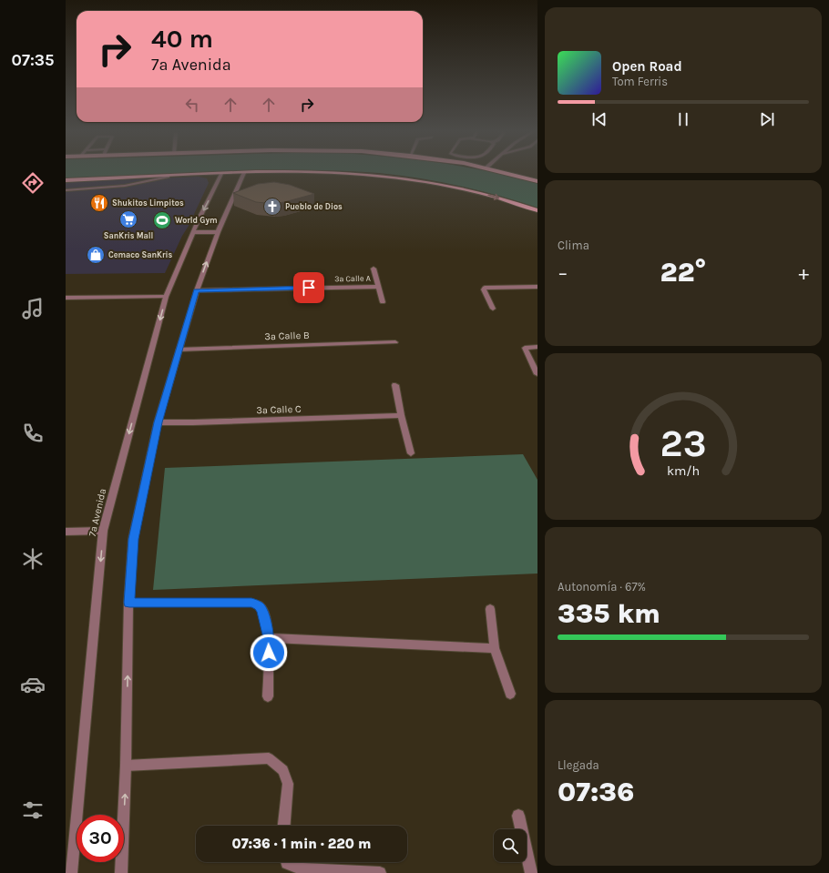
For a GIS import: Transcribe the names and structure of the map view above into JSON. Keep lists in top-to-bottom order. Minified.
{"streets":{"street":["3a Calle A","3a Calle B","3a Calle C","7a Avenida"]},"places":{"restaurant":["Shukitos Limpitos"],"church":["Pueblo de Dios"],"supermarket":["SanKris Mall"],"sports":["World Gym"],"shop":["Cemaco SanKris"]},"page":{"tabs":"07:35","turn":["40 m","7a Avenida"],"song":["Open Road","Tom Ferris"],"tile":["Clima",["Autonomía · 67%","335 km"],["Llegada","07:36"]],"heat":["−","22°","+"],"limit":"30","trip":"07:36 · 1 min · 220 m","gauge":["23","km/h"]}}
